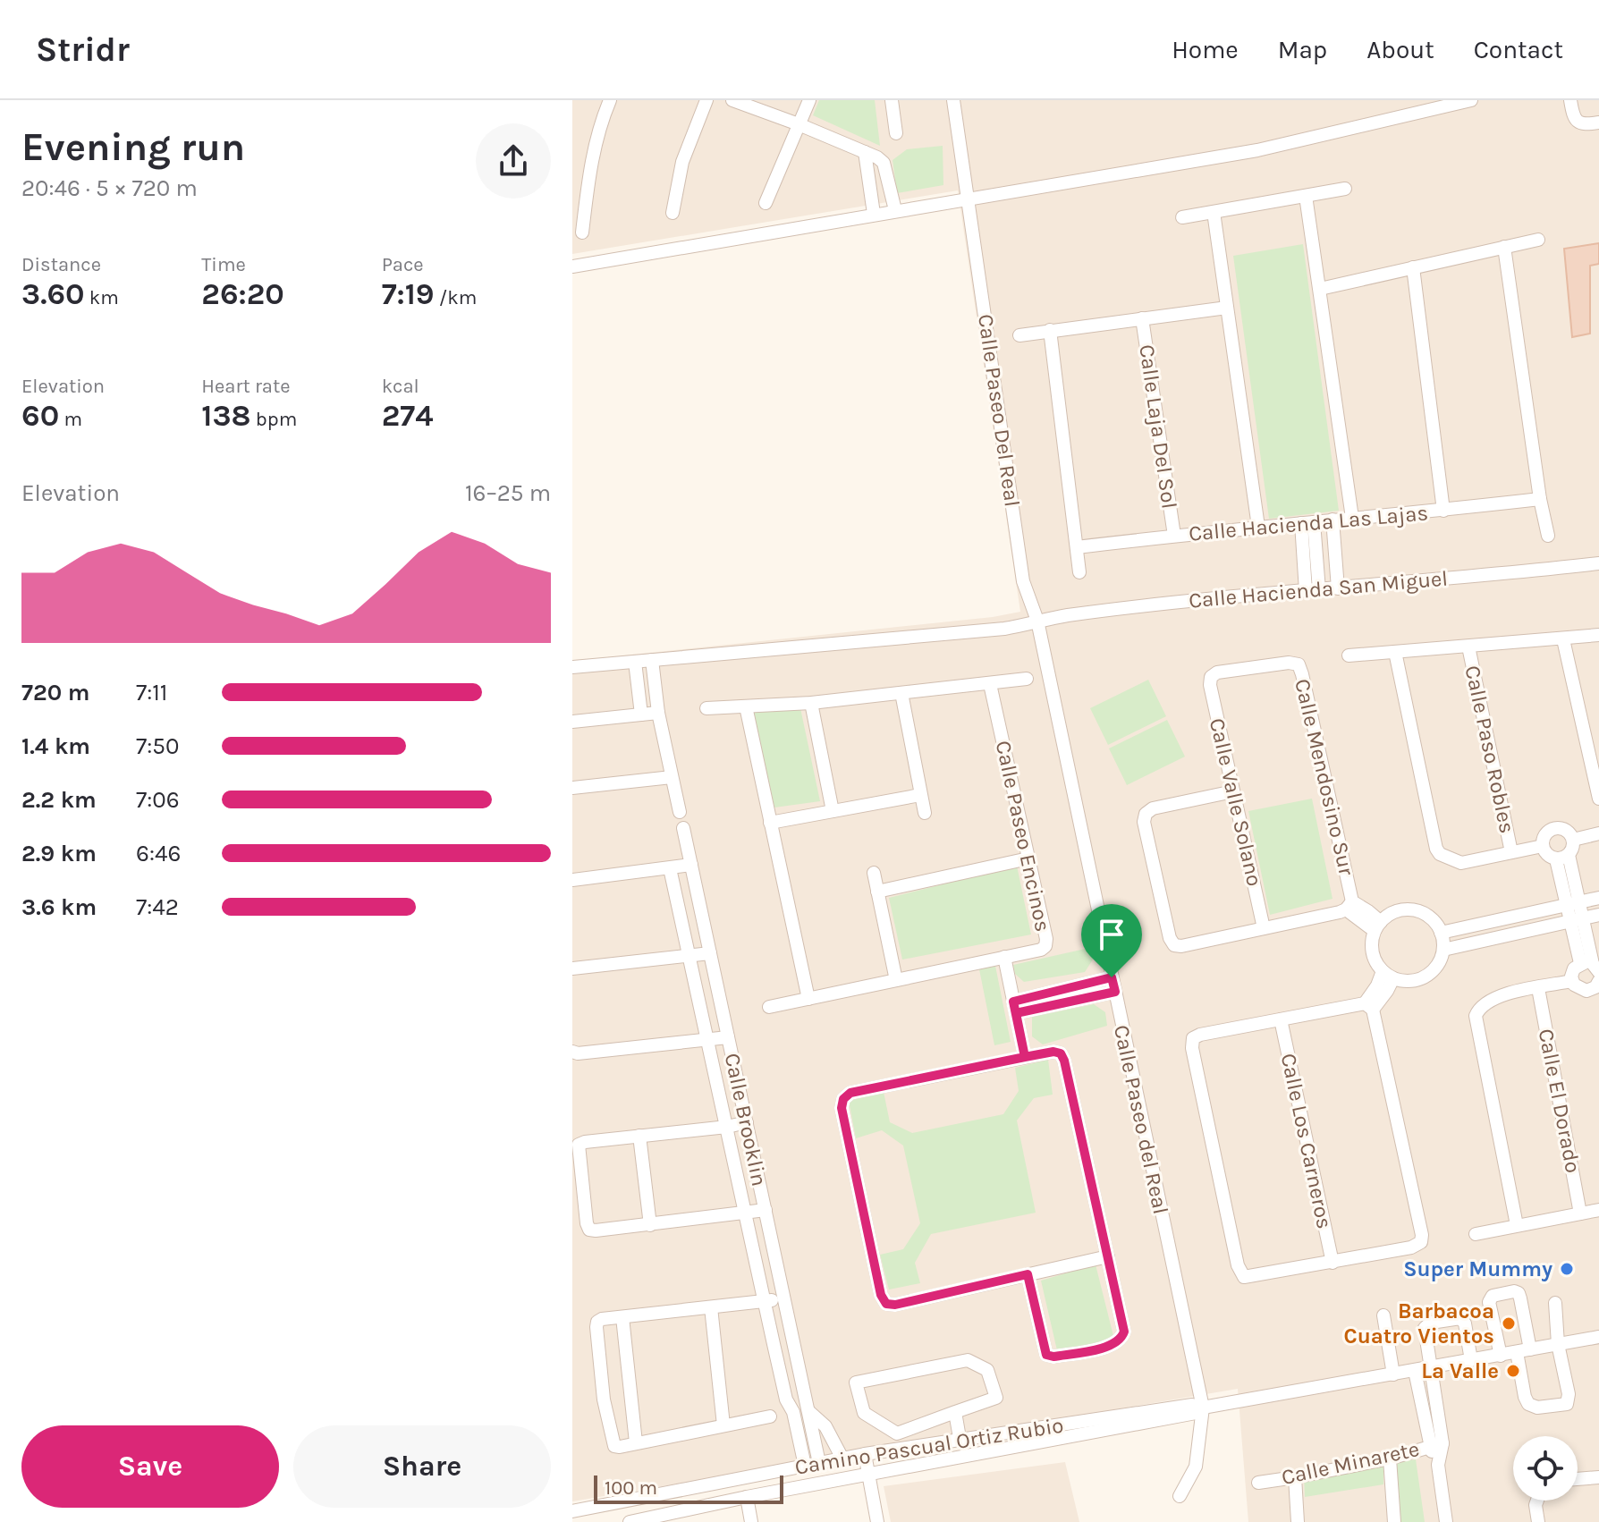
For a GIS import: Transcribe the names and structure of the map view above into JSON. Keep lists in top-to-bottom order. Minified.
{"streets":{"street":["Calle Paseo Del Real","Calle Laja Del Sol","Calle Hacienda Las Lajas","Calle Hacienda San Miguel","Calle Paso Robles","Calle Mendosino Sur","Calle Valle Solano","Calle Paseo Encinos","Calle El Dorado","Calle Brooklin","Calle Paseo del Real","Calle Los Carneros","Camino Pascual Ortiz Rubio","Calle Minarete"]},"crossings":[["Calle Paseo Del Real","Calle Hacienda San Miguel"],["Calle Paseo Del Real","Calle Paseo del Real"],["Calle Laja Del Sol","Calle Hacienda Las Lajas"],["Calle Hacienda San Miguel","Calle Paseo del Real"],["Calle Mendosino Sur","Calle Valle Solano"],["Calle Brooklin","Camino Pascual Ortiz Rubio"],["Calle Paseo del Real","Camino Pascual Ortiz Rubio"]],"places":["Super Mummy","Barbacoa Cuatro Vientos","La Valle"],"scale_bar":"100 m","page":{"header":"Stridr","nav":["Home","Map","About","Contact"],"heading":["Evening run","20:46 · 5 × 720 m"],"stats":[["Distance","3.60 km"],["Time","26:20"],["Pace","7:19 /km"],["Elevation","60 m"],["Heart rate","138 bpm"],["kcal","274"]],"chart":["Elevation","16–25 m"],"list":[{"name":"720 m","note":"7:11"},{"name":"1.4 km","note":"7:50"},{"name":"2.2 km","note":"7:06"},{"name":"2.9 km","note":"6:46"},{"name":"3.6 km","note":"7:42"}],"buttons":["Save","Share"],"scale":"100 m"}}
